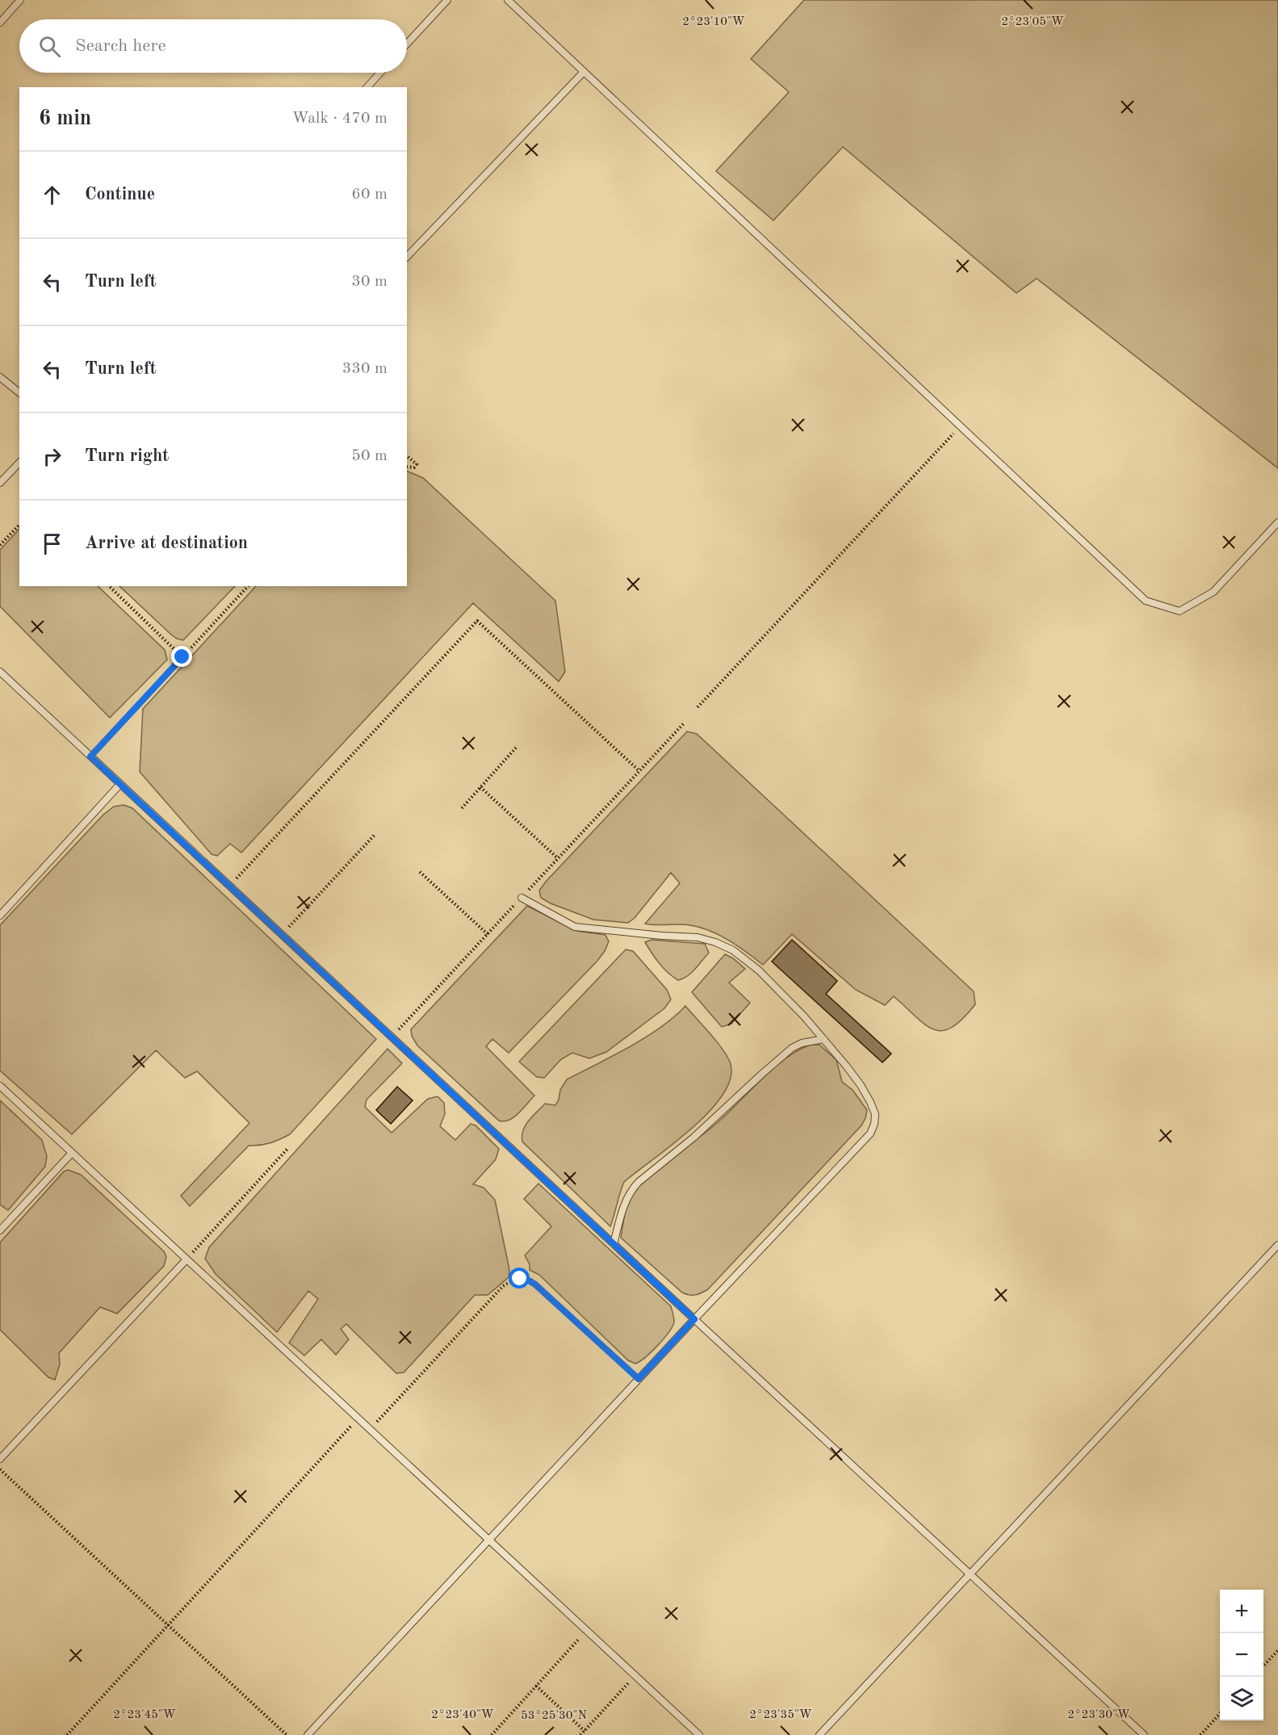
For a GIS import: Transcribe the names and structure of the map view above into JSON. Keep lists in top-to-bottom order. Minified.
{"page":{"search":"Search here","heading":["6 min","Walk · 470 m"],"list":[["Continue","60 m"],["Turn left","30 m"],["Turn left","330 m"],["Turn right","50 m"],"Arrive at destination"],"map_buttons":["+","−"]},"coordinates":["2°23'10\"W","2°23'05\"W","2°23'45\"W","2°23'40\"W","2°23'35\"W","2°23'30\"W","53°25'30\"N"]}
